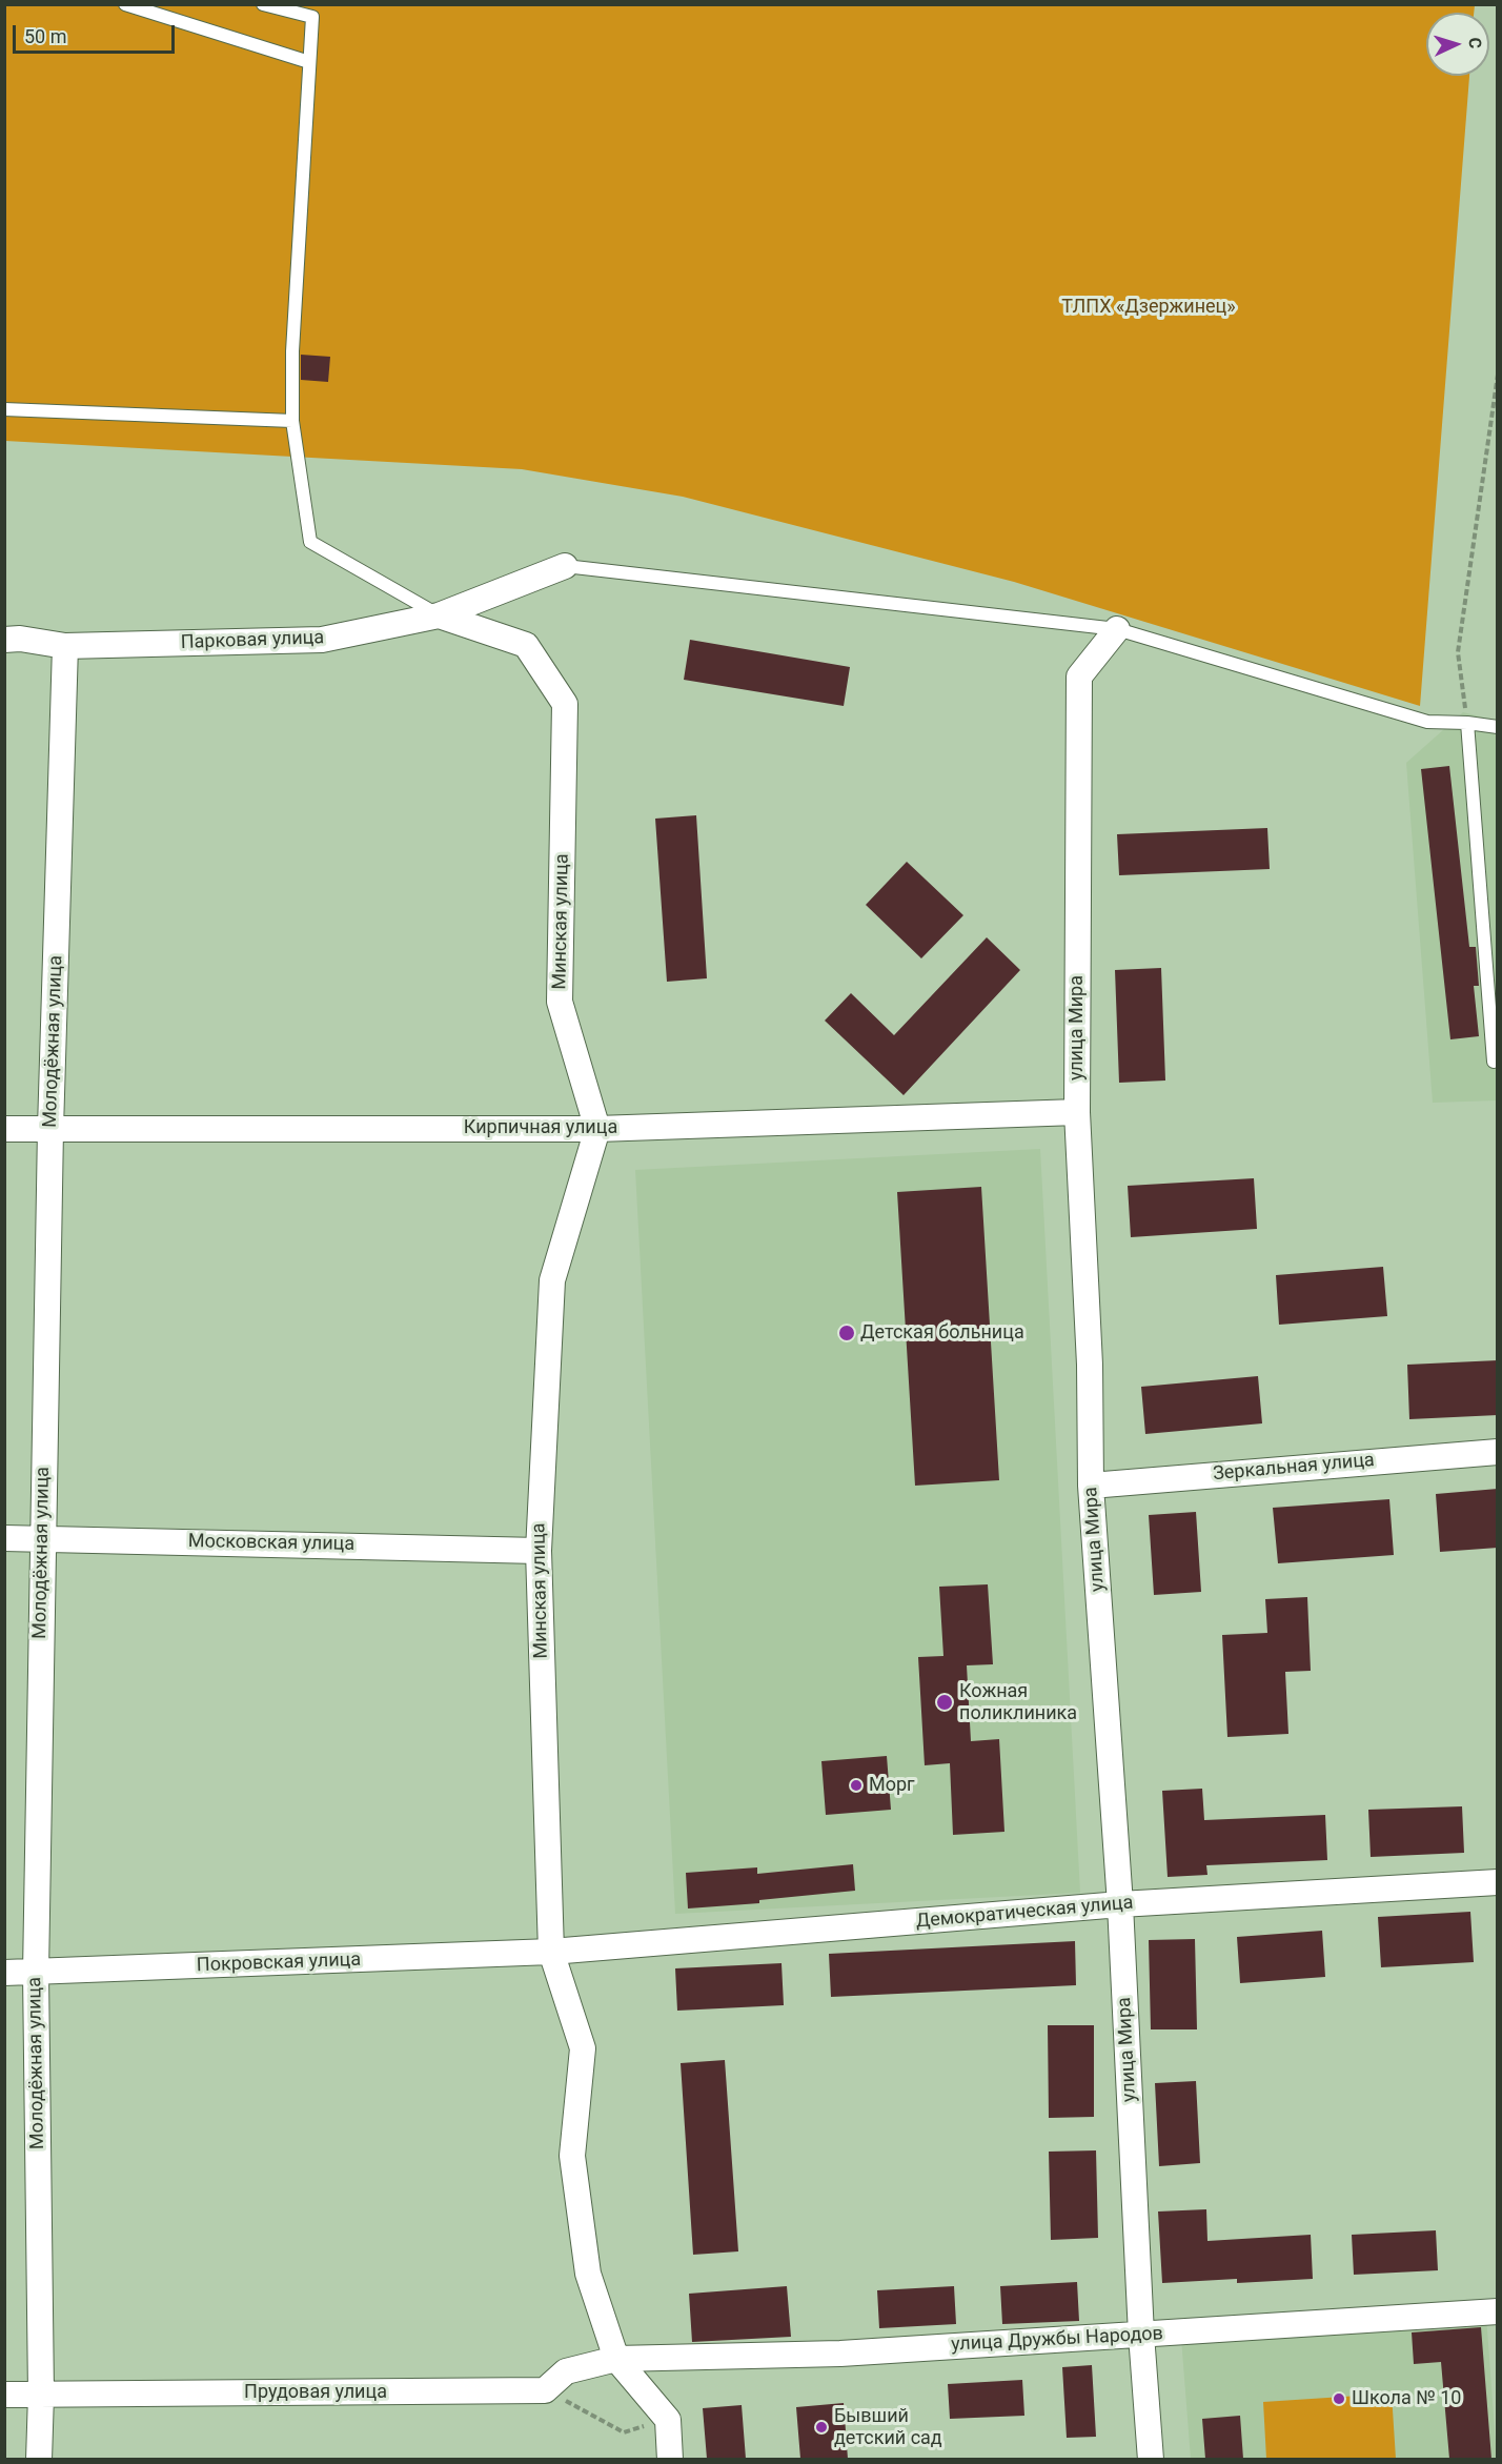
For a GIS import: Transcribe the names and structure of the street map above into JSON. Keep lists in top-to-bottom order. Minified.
{"streets":{"street":["Парковая улица","Минская улица","улица Мира","Молодёжная улица","Кирпичная улица","Зеркальная улица","Московская улица","Демократическая улица","Покровская улица","улица Дружбы Народов","Прудовая улица"]},"crossings":[["Парковая улица","Минская улица"],["Парковая улица","Молодёжная улица"],["Минская улица","Кирпичная улица"],["Минская улица","Московская улица"],["Минская улица","Демократическая улица"],["Минская улица","Покровская улица"],["Минская улица","улица Дружбы Народов"],["улица Мира","Кирпичная улица"],["улица Мира","Зеркальная улица"],["улица Мира","Демократическая улица"],["улица Мира","улица Дружбы Народов"],["Молодёжная улица","Кирпичная улица"],["Молодёжная улица","Московская улица"],["Молодёжная улица","Покровская улица"],["Молодёжная улица","Прудовая улица"],["Демократическая улица","Покровская улица"]],"parks":["ТЛПХ «Дзержинец»"],"places":["Детская больница","Кожная поликлиника","Морг","Школа № 10","Бывший детский сад"],"scale_bar":"50 m","north":"right"}
